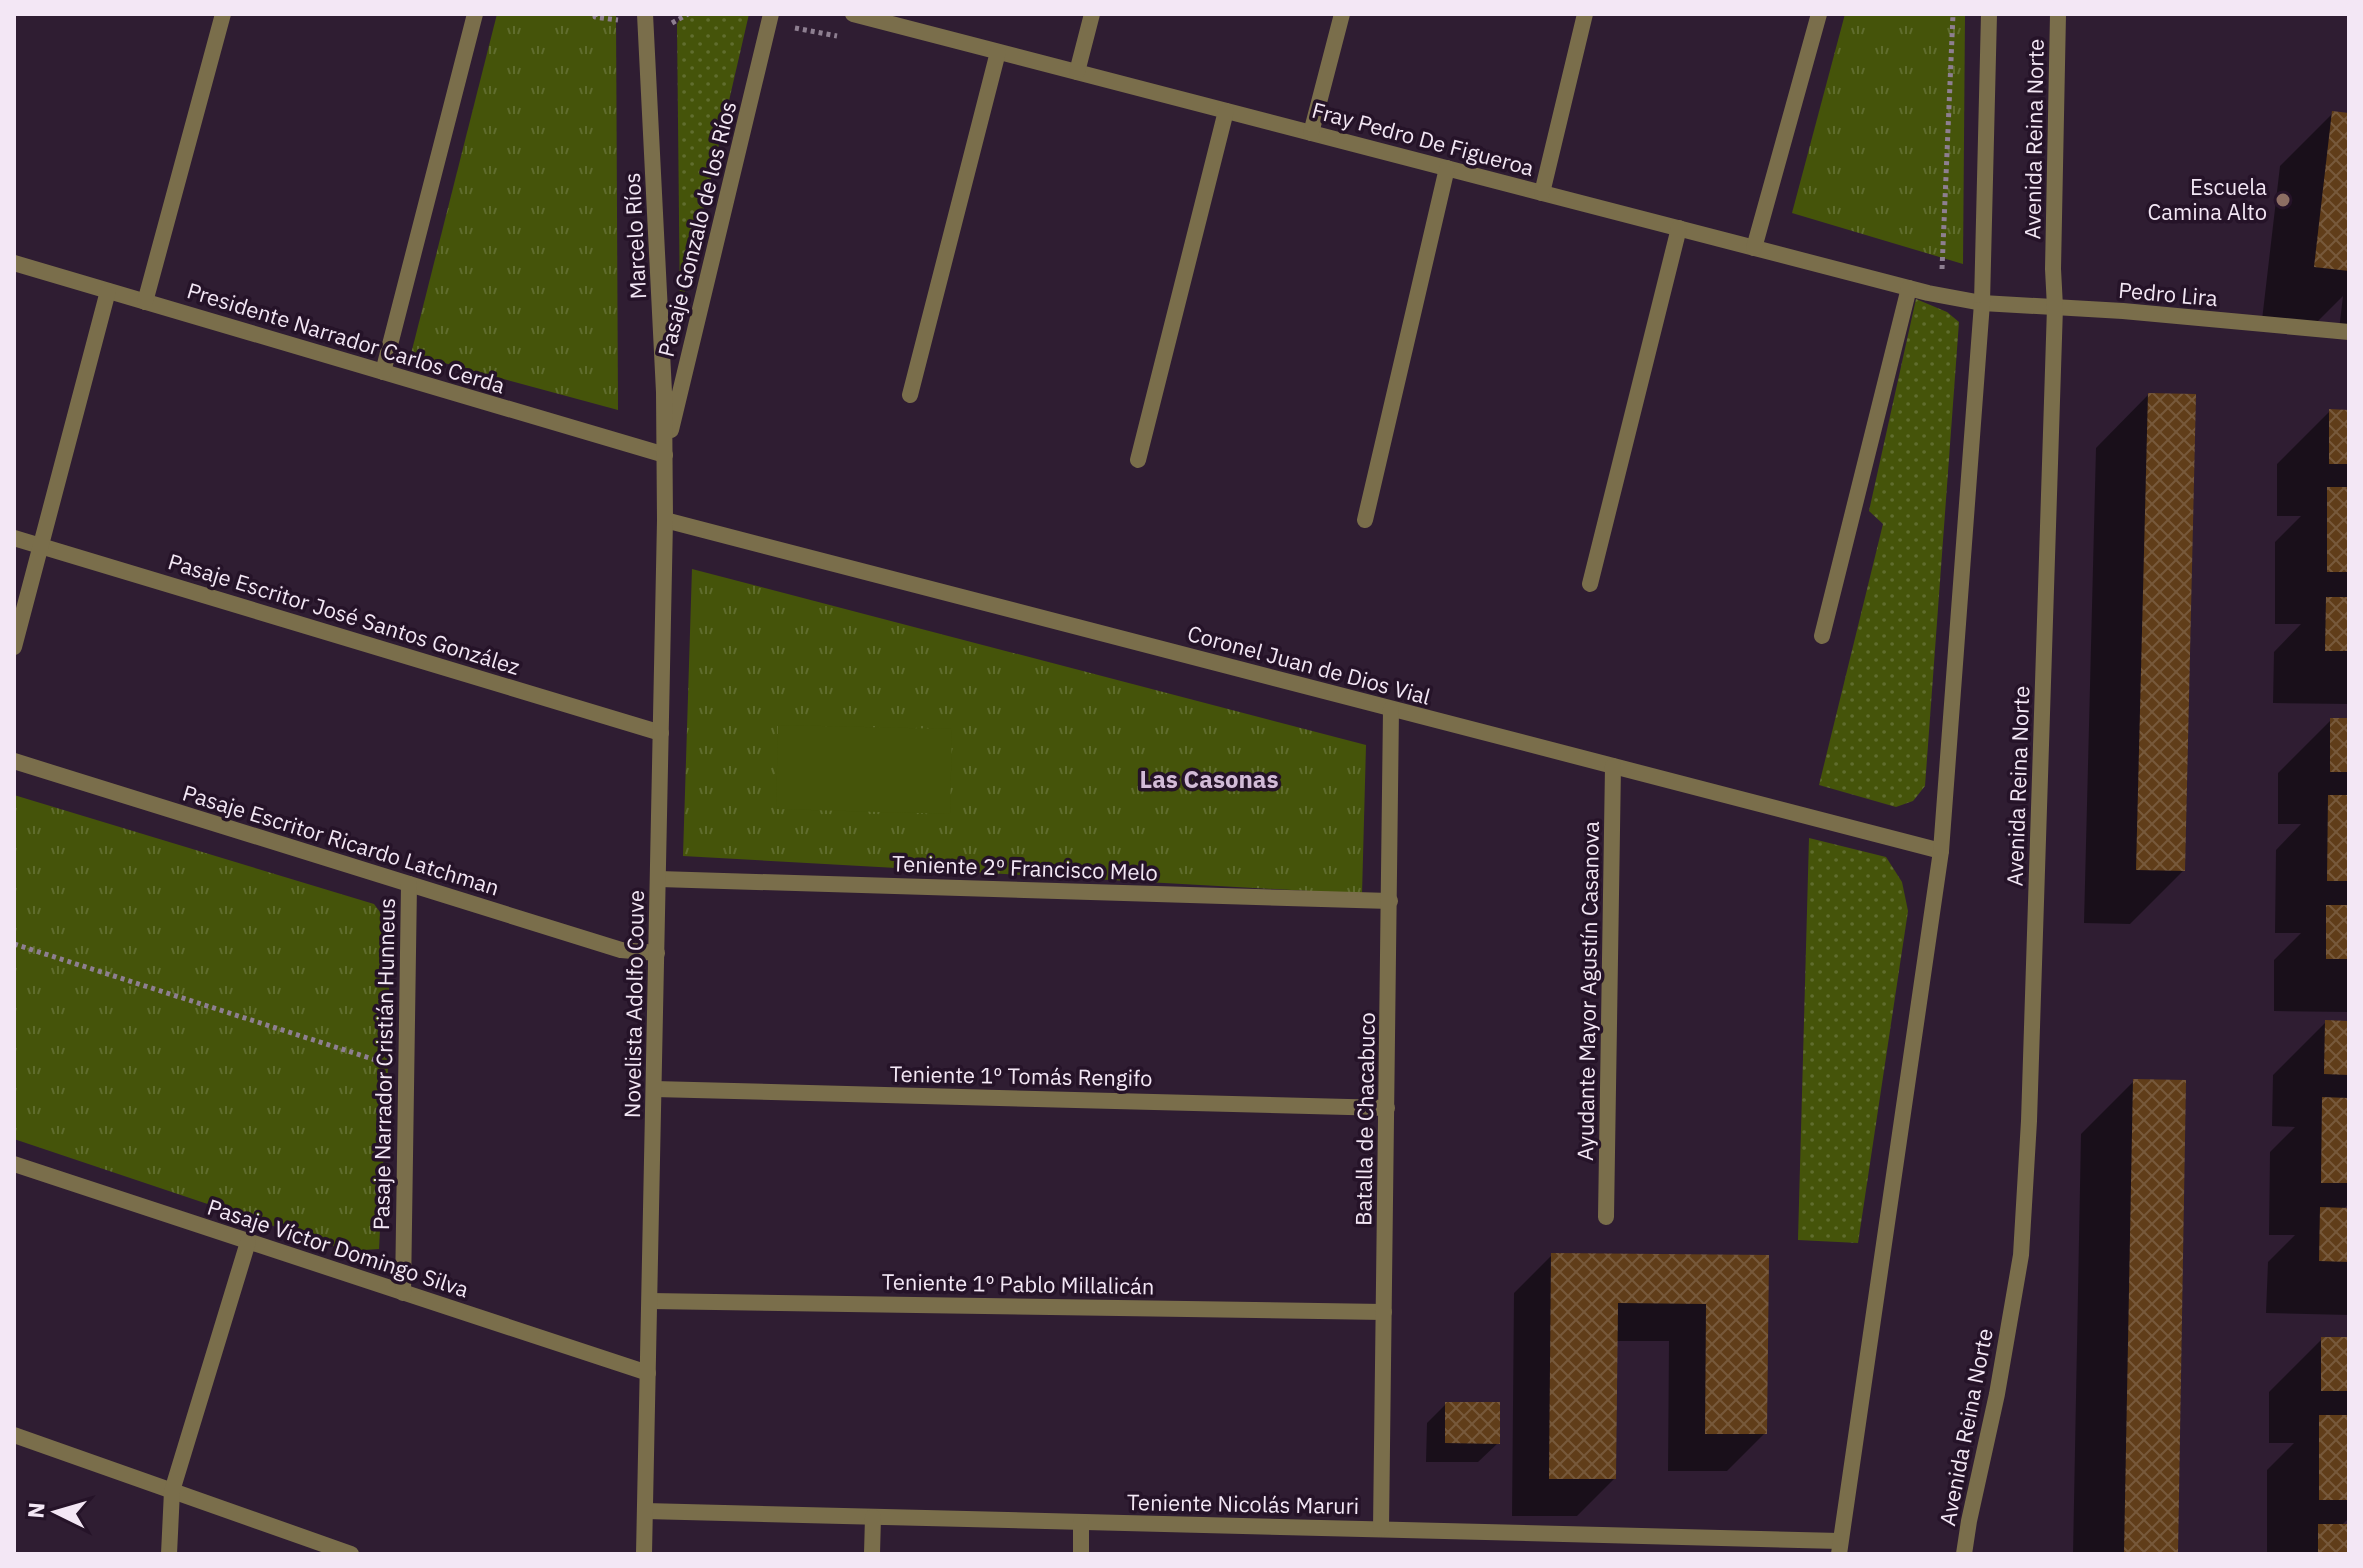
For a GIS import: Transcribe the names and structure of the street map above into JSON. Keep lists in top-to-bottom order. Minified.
{"streets":{"street":["Fray Pedro De Figueroa","Avenida Reina Norte","Pasaje Gonzalo de los Ríos","Marcelo Ríos","Pedro Lira","Presidente Narrador Carlos Cerda","Pasaje Escritor José Santos González","Coronel Juan de Dios Vial","Pasaje Escritor Ricardo Latchman","Teniente 2º Francisco Melo","Ayudante Mayor Agustín Casanova","Novelista Adolfo Couve","Pasaje Narrador Cristián Hunneus","Teniente 1º Tomás Rengifo","Batalla de Chacabuco","Pasaje Víctor Domingo Silva","Teniente 1º Pablo Millalicán","Teniente Nicolás Maruri"]},"crossings":[["Fray Pedro De Figueroa","Pedro Lira"],["Avenida Reina Norte","Pedro Lira"],["Pasaje Gonzalo de los Ríos","Marcelo Ríos"],["Pasaje Gonzalo de los Ríos","Presidente Narrador Carlos Cerda"],["Pasaje Gonzalo de los Ríos","Novelista Adolfo Couve"],["Marcelo Ríos","Presidente Narrador Carlos Cerda"],["Marcelo Ríos","Novelista Adolfo Couve"],["Presidente Narrador Carlos Cerda","Novelista Adolfo Couve"],["Pasaje Escritor José Santos González","Novelista Adolfo Couve"],["Coronel Juan de Dios Vial","Ayudante Mayor Agustín Casanova"],["Coronel Juan de Dios Vial","Novelista Adolfo Couve"],["Coronel Juan de Dios Vial","Batalla de Chacabuco"],["Pasaje Escritor Ricardo Latchman","Novelista Adolfo Couve"],["Pasaje Escritor Ricardo Latchman","Pasaje Narrador Cristián Hunneus"],["Teniente 2º Francisco Melo","Novelista Adolfo Couve"],["Teniente 2º Francisco Melo","Batalla de Chacabuco"],["Novelista Adolfo Couve","Teniente 1º Tomás Rengifo"],["Novelista Adolfo Couve","Pasaje Víctor Domingo Silva"],["Novelista Adolfo Couve","Teniente 1º Pablo Millalicán"],["Novelista Adolfo Couve","Teniente Nicolás Maruri"],["Pasaje Narrador Cristián Hunneus","Pasaje Víctor Domingo Silva"],["Teniente 1º Tomás Rengifo","Batalla de Chacabuco"],["Batalla de Chacabuco","Teniente 1º Pablo Millalicán"],["Batalla de Chacabuco","Teniente Nicolás Maruri"]],"districts":["Las Casonas"],"places":["Escuela Camina Alto"],"north":"left"}
